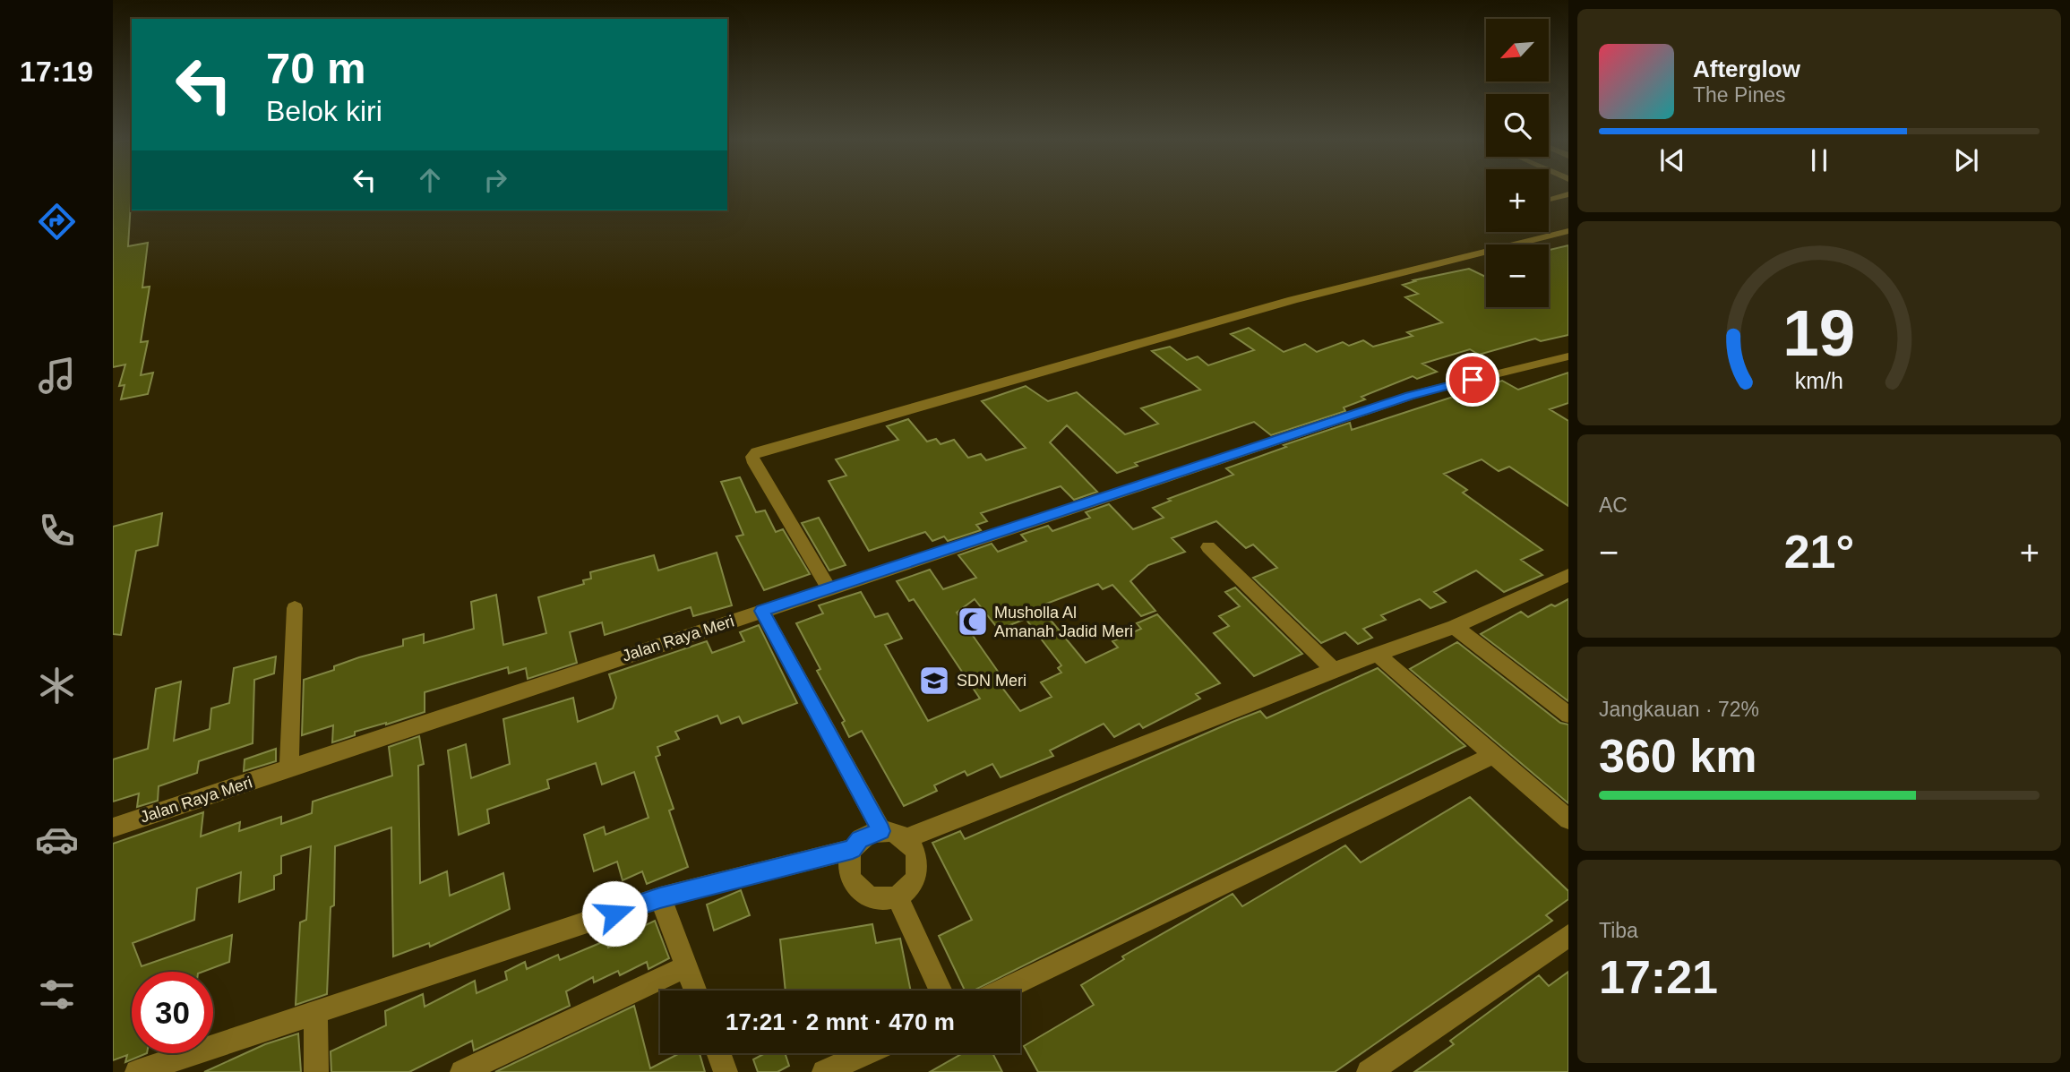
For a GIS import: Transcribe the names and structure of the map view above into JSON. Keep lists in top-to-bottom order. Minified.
{"streets":{"street":["Jalan Raya Meri"]},"places":{"mosque":["Musholla Al Amanah Jadid Meri"],"school or university":["SDN Meri"]},"north":"bottom left","page":{"tabs":"17:19","map_buttons":["+","−"],"turn":["70 m","Belok kiri"],"song":["Afterglow","The Pines"],"tile":["AC",["Jangkauan · 72%","360 km"],["Tiba","17:21"]],"heat":["−","21°","+"],"limit":"30","trip":"17:21 · 2 mnt · 470 m","gauge":["19","km/h"]}}
